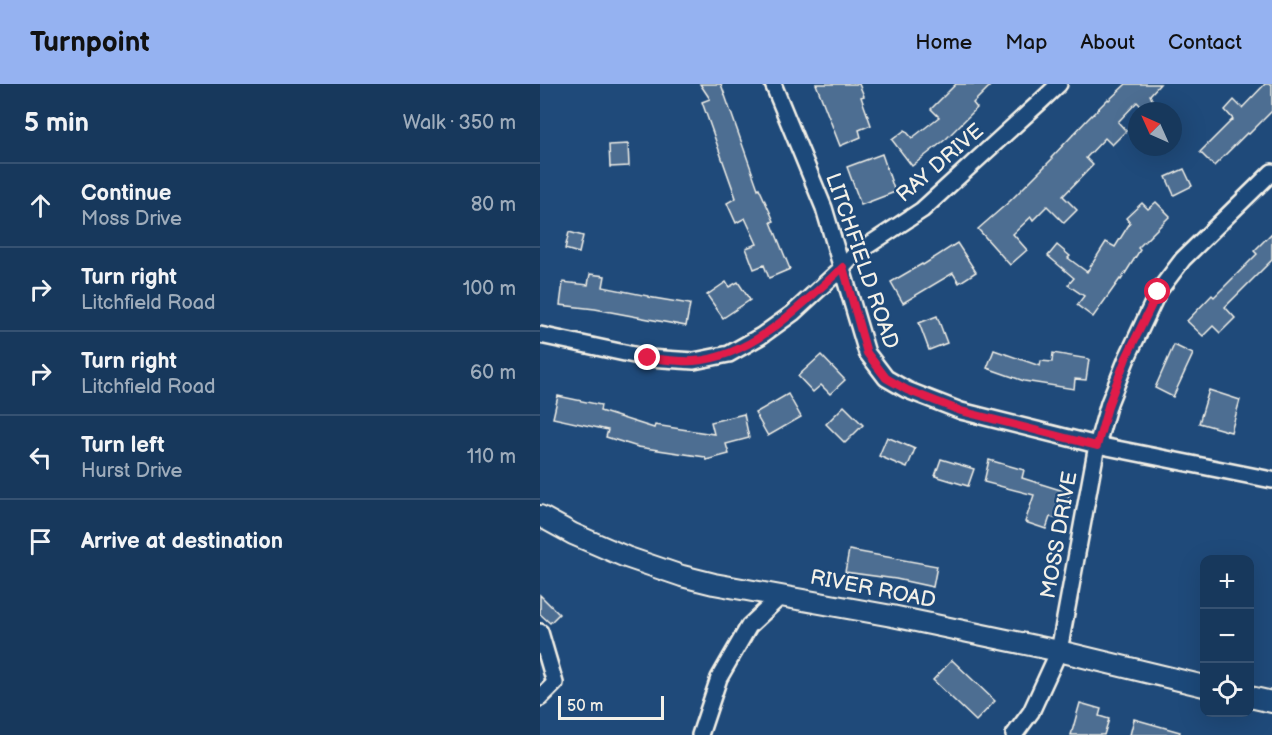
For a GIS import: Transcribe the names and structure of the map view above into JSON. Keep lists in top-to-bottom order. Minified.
{"streets":{"main road":["RIVER ROAD"],"street":["RAY DRIVE","LITCHFIELD ROAD","MOSS DRIVE"]},"crossings":[["RAY DRIVE","LITCHFIELD ROAD"],["LITCHFIELD ROAD","MOSS DRIVE"],["MOSS DRIVE","RIVER ROAD"]],"scale_bar":"50 m","north":"top left","page":{"header":"Turnpoint","nav":["Home","Map","About","Contact"],"heading":["5 min","Walk · 350 m"],"list":[["Continue","Moss Drive","80 m"],["Turn right","Litchfield Road","100 m"],["Turn right","Litchfield Road","60 m"],["Turn left","Hurst Drive","110 m"],"Arrive at destination"],"map_buttons":["+","−"],"scale":"50 m"}}
